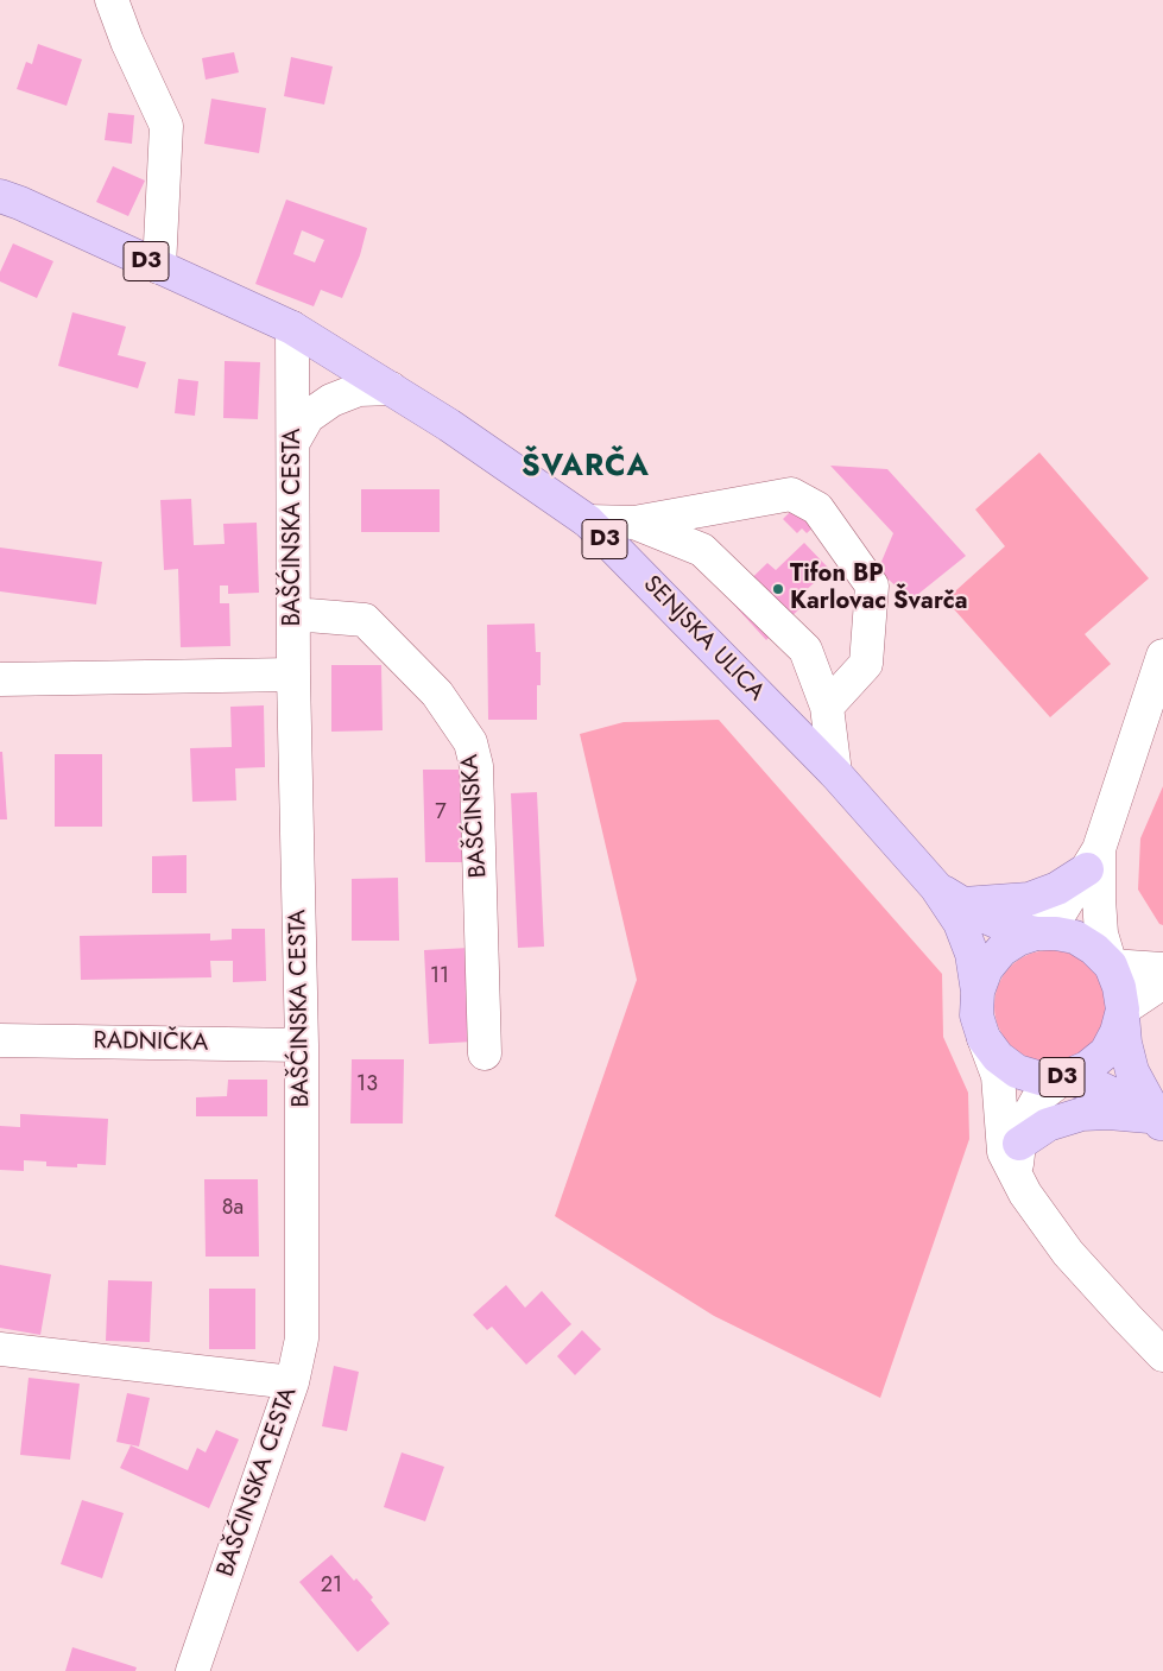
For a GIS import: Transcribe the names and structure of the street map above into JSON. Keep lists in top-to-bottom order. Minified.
{"streets":{"main road":["D3","SENJSKA ULICA"],"street":["BAŠĆINSKA CESTA","BAŠĆINSKA","RADNIČKA"]},"crossings":[["D3","BAŠĆINSKA CESTA"],["D3","SENJSKA ULICA"],["BAŠĆINSKA CESTA","SENJSKA ULICA"],["BAŠĆINSKA CESTA","BAŠĆINSKA"],["BAŠĆINSKA CESTA","RADNIČKA"]],"districts":["ŠVARČA"],"places":["Tifon BP Karlovac Švarča"],"house_numbers":["7","11","13","8a","21"]}
